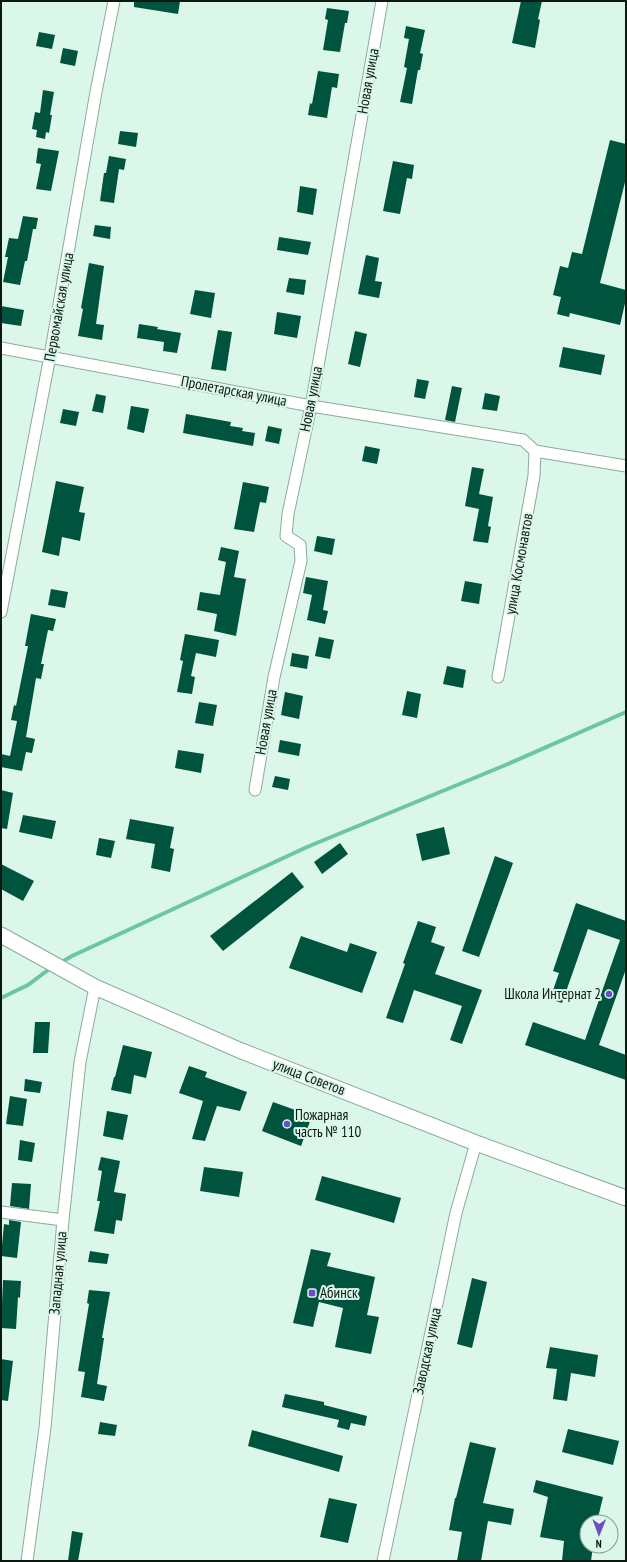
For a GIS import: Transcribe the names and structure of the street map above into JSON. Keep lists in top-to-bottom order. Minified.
{"streets":{"main road":["улица Советов"],"street":["Новая улица","Первомайская улица","Пролетарская улица","улица Космонавтов","Западная улица","Заводская улица"]},"crossings":[["Новая улица","Пролетарская улица"],["Первомайская улица","Пролетарская улица"],["Пролетарская улица","улица Космонавтов"],["улица Советов","Западная улица"],["улица Советов","Заводская улица"]],"places":{"other":["Школа Интернат 2","Пожарная часть № 110"],"transit":["Абинск"]},"north":"bottom"}
